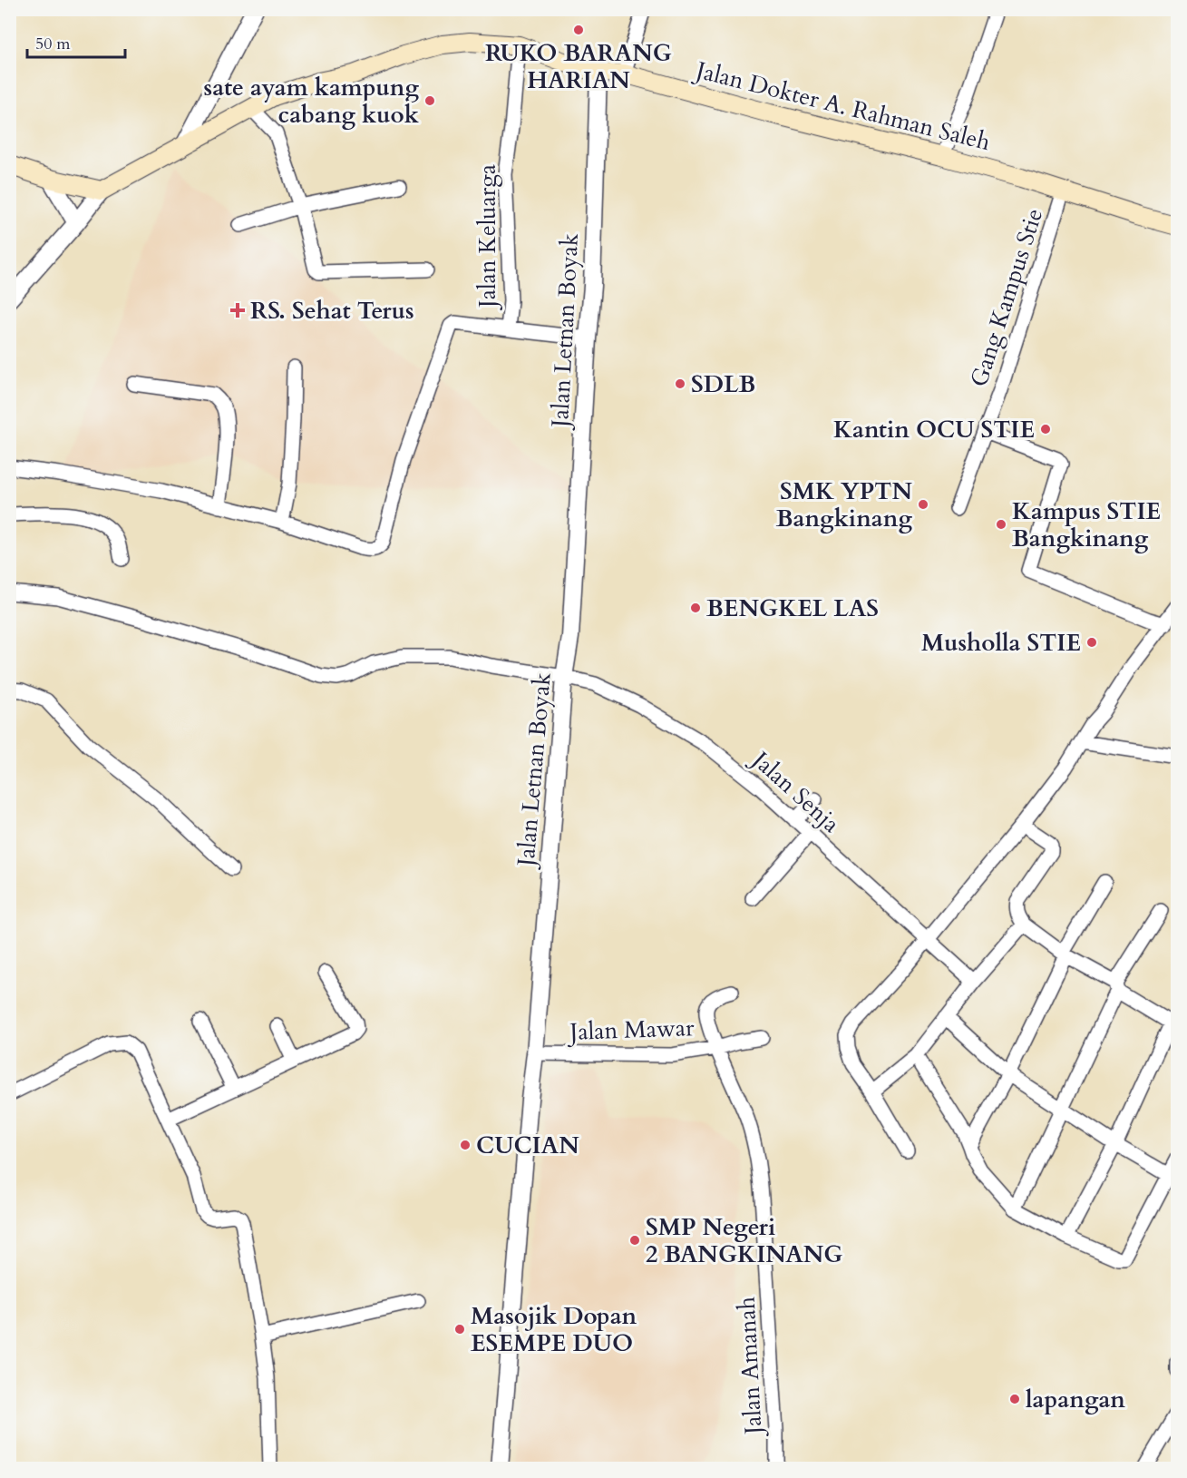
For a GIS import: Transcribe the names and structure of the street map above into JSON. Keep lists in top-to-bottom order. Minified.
{"streets":{"main road":["Jalan Dokter A. Rahman Saleh"],"street":["Jalan Keluarga","Gang Kampus Stie","Jalan Letnan Boyak","Jalan Senja","Jalan Mawar","Jalan Amanah"]},"crossings":[["Jalan Dokter A. Rahman Saleh","Jalan Keluarga"],["Jalan Dokter A. Rahman Saleh","Gang Kampus Stie"],["Jalan Dokter A. Rahman Saleh","Jalan Letnan Boyak"],["Jalan Letnan Boyak","Jalan Senja"],["Jalan Letnan Boyak","Jalan Mawar"],["Jalan Mawar","Jalan Amanah"]],"places":{"other":["RUKO BARANG HARIAN","sate ayam kampung cabang kuok","SDLB","Kantin OCU STIE","SMK YPTN Bangkinang","Kampus STIE Bangkinang","BENGKEL LAS","Musholla STIE","CUCIAN","SMP Negeri 2 BANGKINANG","Masojik Dopan ESEMPE DUO","lapangan"],"health":["RS. Sehat Terus"]},"scale_bar":"50 m"}
